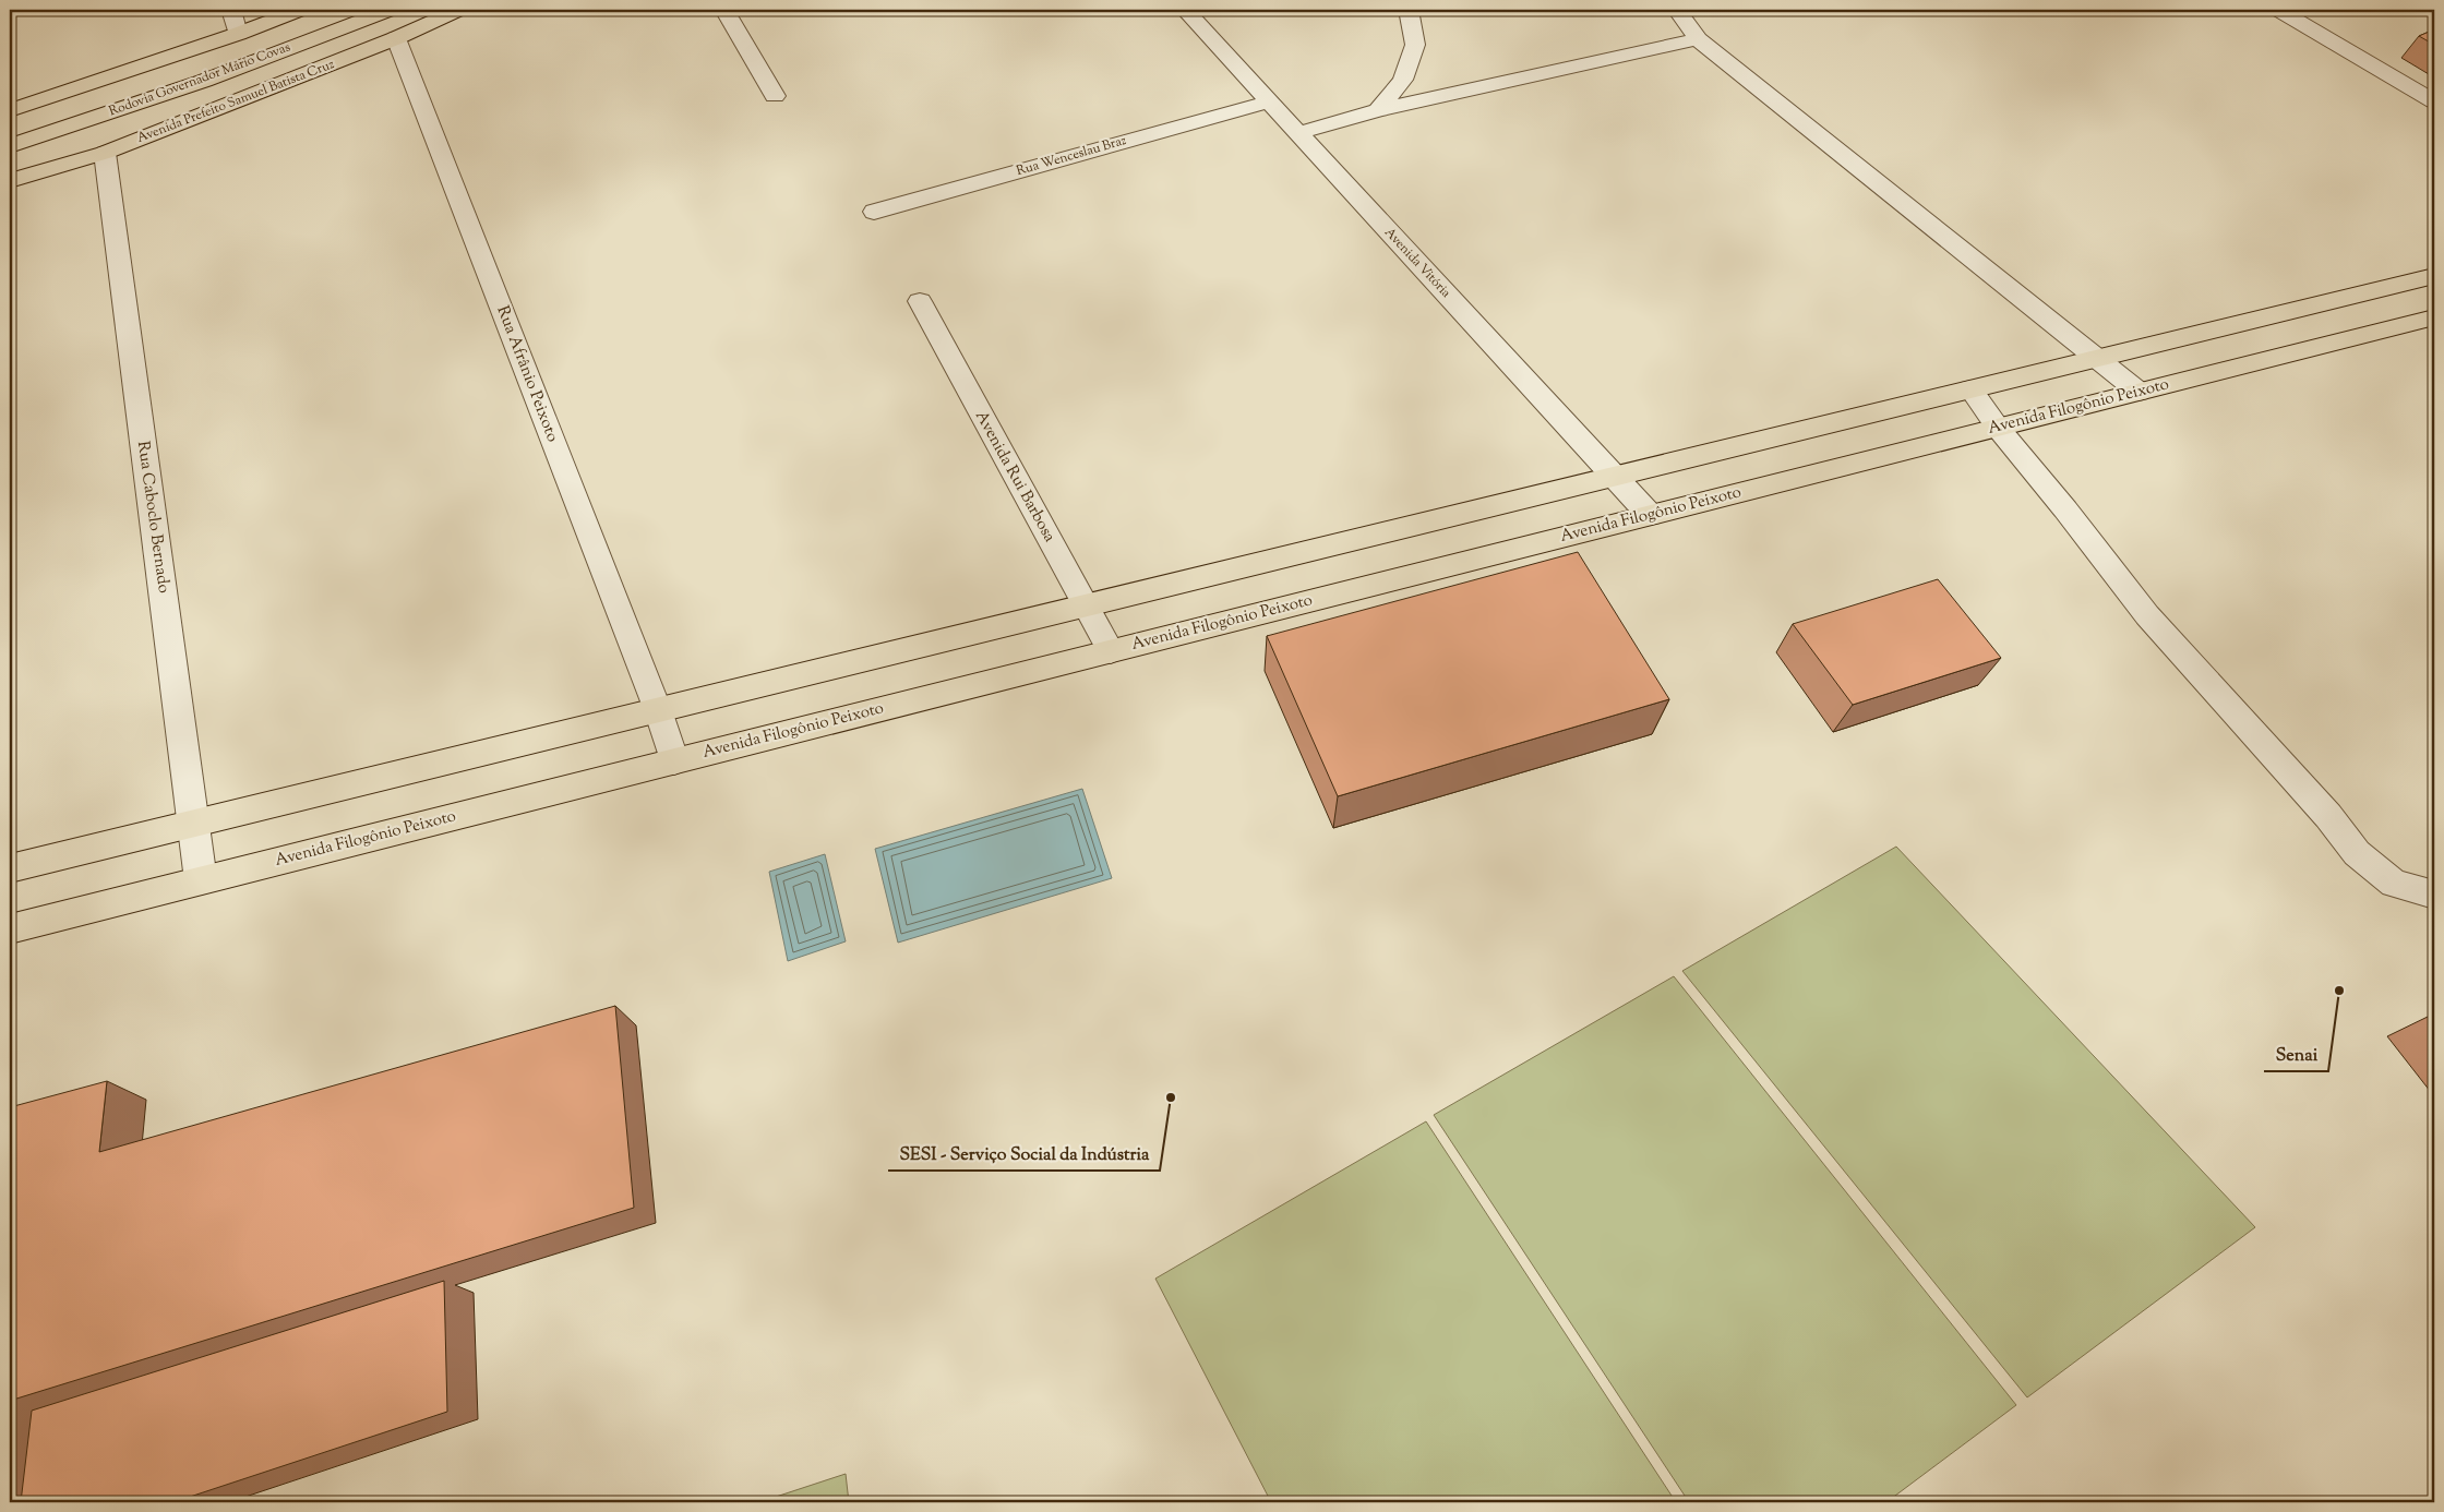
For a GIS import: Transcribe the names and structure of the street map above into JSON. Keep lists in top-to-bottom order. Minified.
{"streets":{"main road":["Rodovia Governador Mário Covas","Avenida Prefeito Samuel Batista Cruz","Avenida Filogônio Peixoto"],"street":["Rua Wenceslau Braz","Avenida Vitória","Rua Afrânio Peixoto","Avenida Rui Barbosa","Rua Caboclo Bernado"]},"crossings":[["Avenida Prefeito Samuel Batista Cruz","Rua Afrânio Peixoto"],["Avenida Prefeito Samuel Batista Cruz","Rua Caboclo Bernado"],["Rua Wenceslau Braz","Avenida Vitória"],["Avenida Vitória","Avenida Filogônio Peixoto"],["Rua Afrânio Peixoto","Avenida Filogônio Peixoto"],["Avenida Filogônio Peixoto","Avenida Rui Barbosa"],["Avenida Filogônio Peixoto","Rua Caboclo Bernado"]],"places":["Senai","SESI - Serviço Social da Indústria"]}
